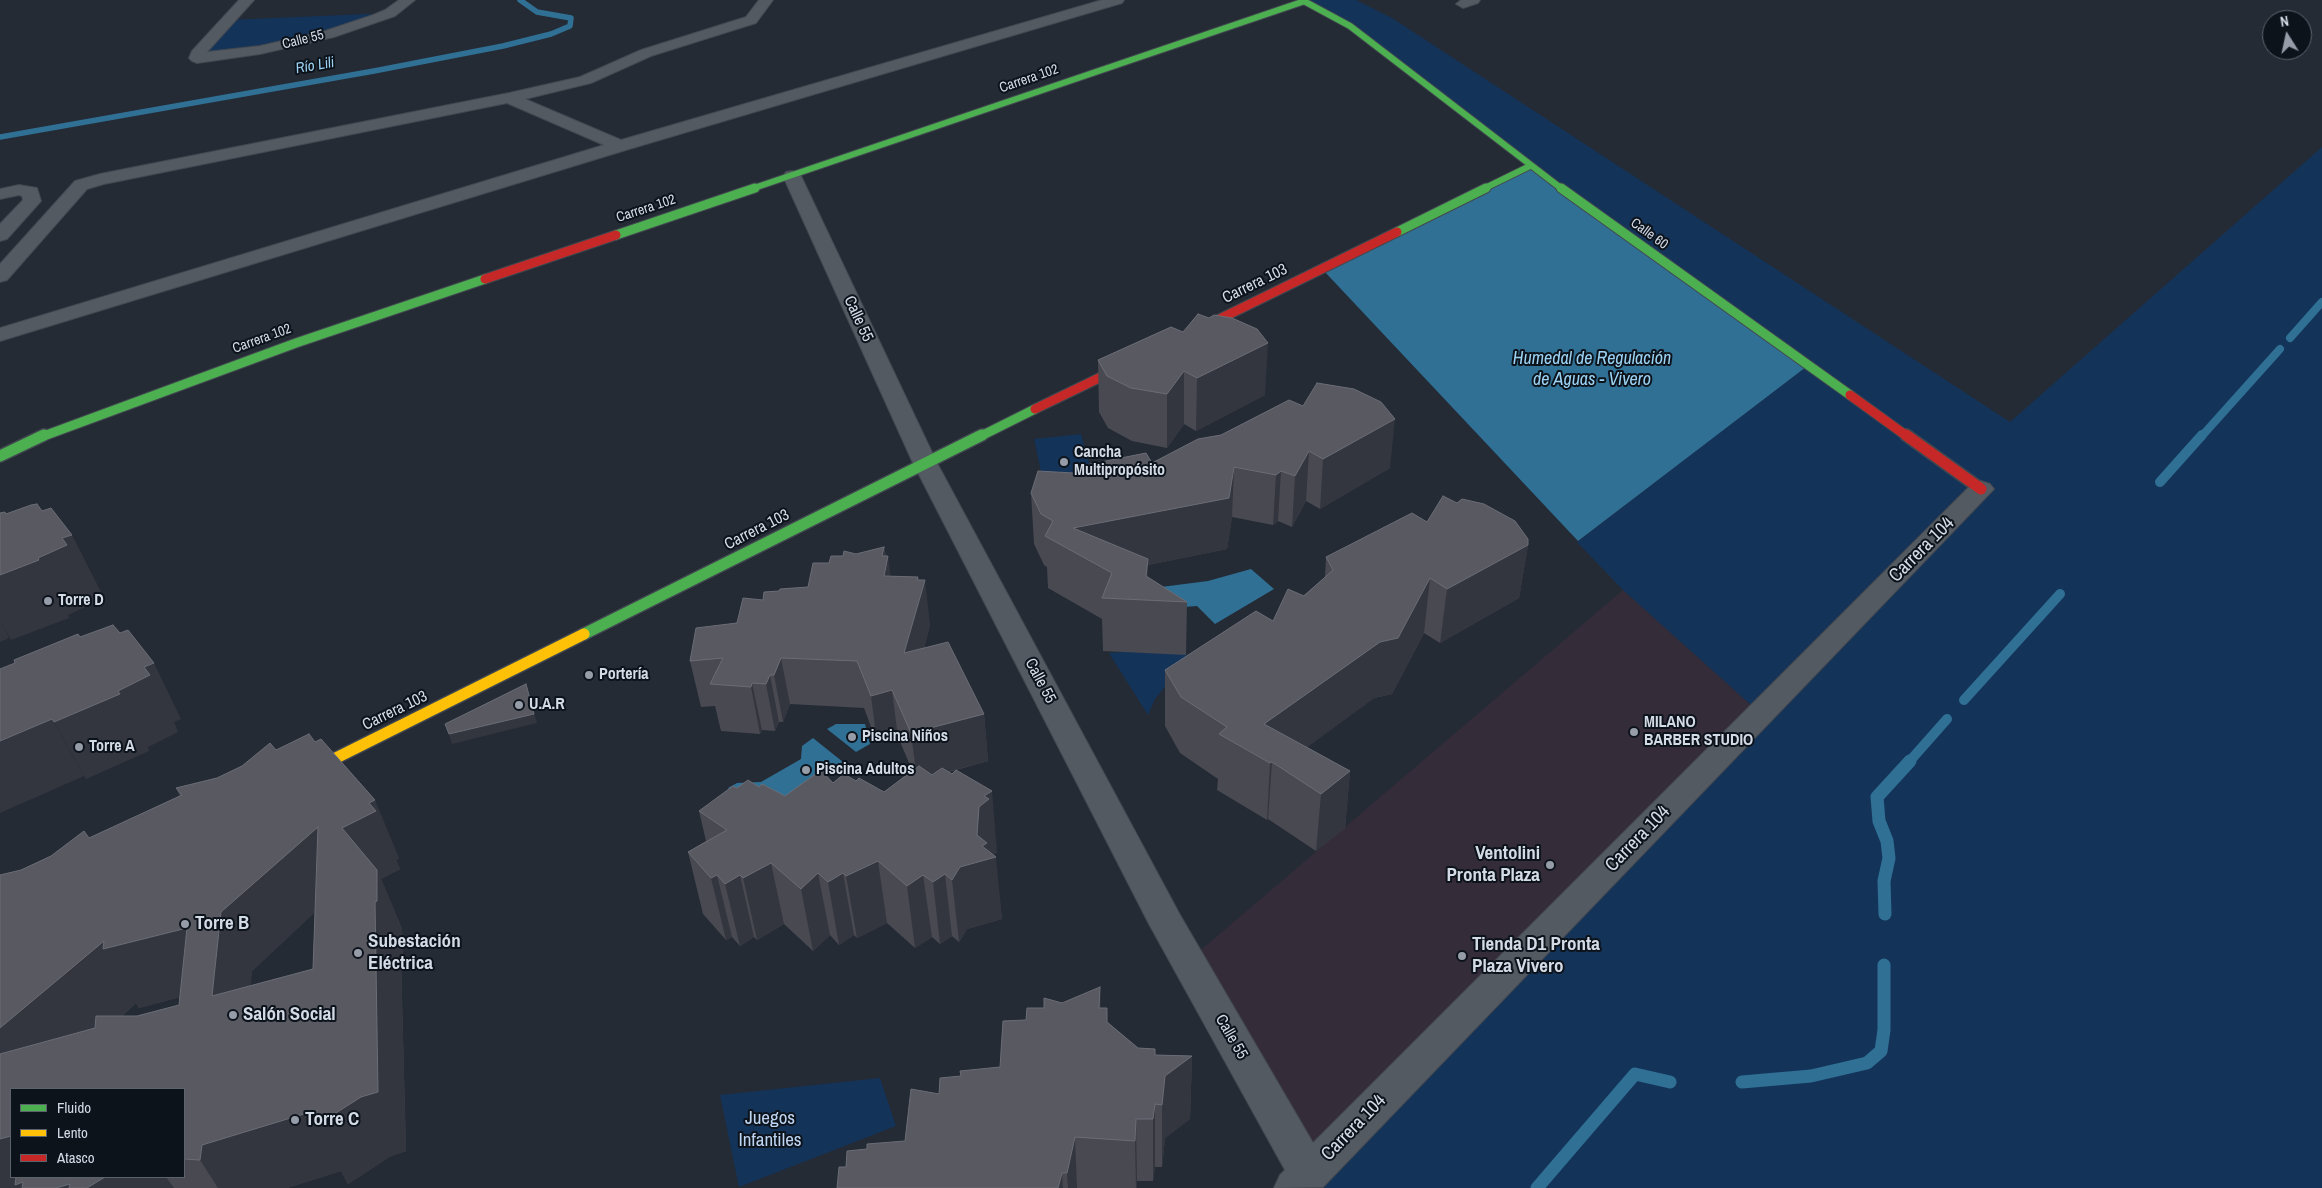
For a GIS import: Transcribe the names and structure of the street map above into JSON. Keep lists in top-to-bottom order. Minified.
{"streets":{"street":["Calle 55","Carrera 102","Calle 60","Carrera 103","Carrera 104"]},"crossings":[["Calle 55","Carrera 102"],["Calle 55","Carrera 103"],["Calle 55","Carrera 104"],["Carrera 102","Calle 60"],["Calle 60","Carrera 103"],["Calle 60","Carrera 104"]],"water":["Río Lili","Humedal de Regulación de Aguas - Vivero"],"parks":["Juegos Infantiles"],"places":["Cancha Multipropósito","Torre D","Portería","U.A.R","MILANO BARBER STUDIO","Piscina Niños","Torre A","Piscina Adultos","Ventolini Pronta Plaza","Torre B","Subestación Eléctrica","Tienda D1 Pronta Plaza Vivero","Salón Social","Torre C"],"legend":["Fluido","Lento","Atasco"],"north":"top"}
